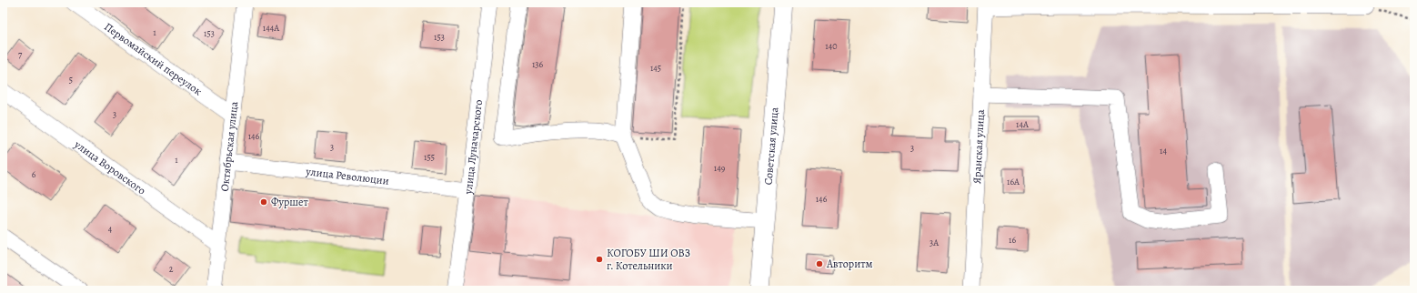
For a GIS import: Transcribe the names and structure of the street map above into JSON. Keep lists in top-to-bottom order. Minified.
{"streets":{"main road":["Советская улица"],"street":["Первомайский переулок","Октябрьская улица","улица Луначарского","Яранская улица","улица Воровского","улица Революции"]},"crossings":[["Первомайский переулок","Октябрьская улица"],["Октябрьская улица","улица Воровского"],["Октябрьская улица","улица Революции"],["улица Луначарского","улица Революции"]],"places":["Фуршет","КОГОБУ ШИ ОВЗ г. Котельники","Авторитм"],"house_numbers":["144А","1","153","153","140","7","136","145","5","3","14А","146","3","3","14","155","1","149","6","16А","146","4","16","3А","2"]}
